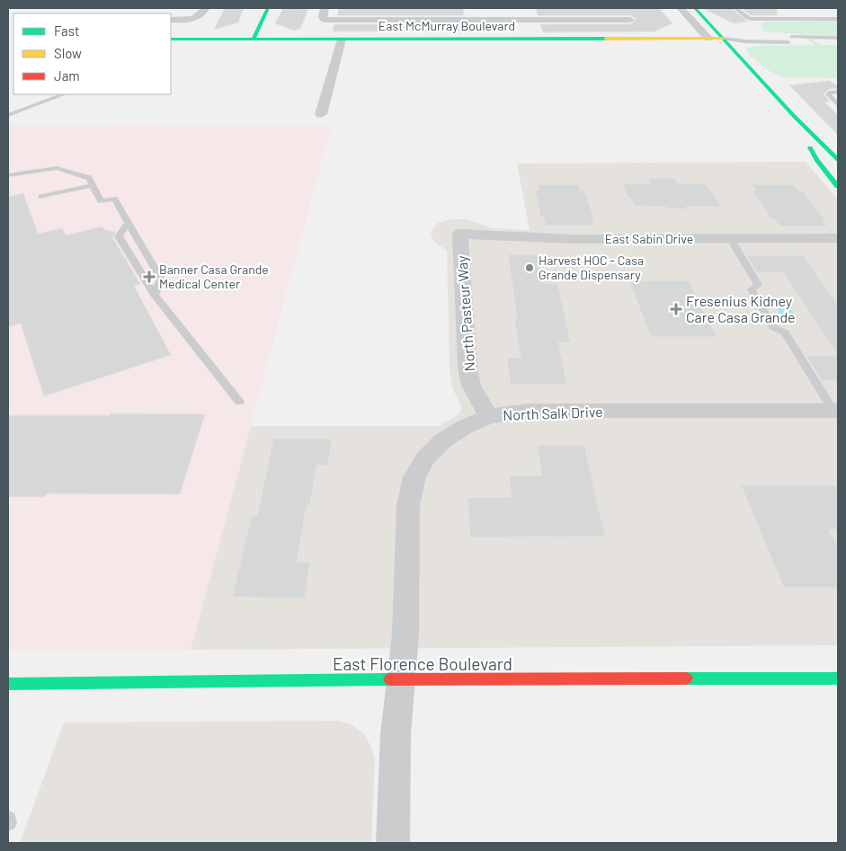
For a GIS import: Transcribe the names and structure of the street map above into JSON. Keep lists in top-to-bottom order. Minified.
{"streets":{"street":["East McMurray Boulevard","East Sabin Drive","North Pasteur Way","North Salk Drive","East Florence Boulevard"]},"crossings":[["East Sabin Drive","North Pasteur Way"],["North Pasteur Way","North Salk Drive"],["North Salk Drive","East Florence Boulevard"]],"places":{"other":["Harvest HOC - Casa Grande Dispensary"],"health":["Banner Casa Grande Medical Center","Fresenius Kidney Care Casa Grande"]},"legend":["Fast","Slow","Jam"]}
